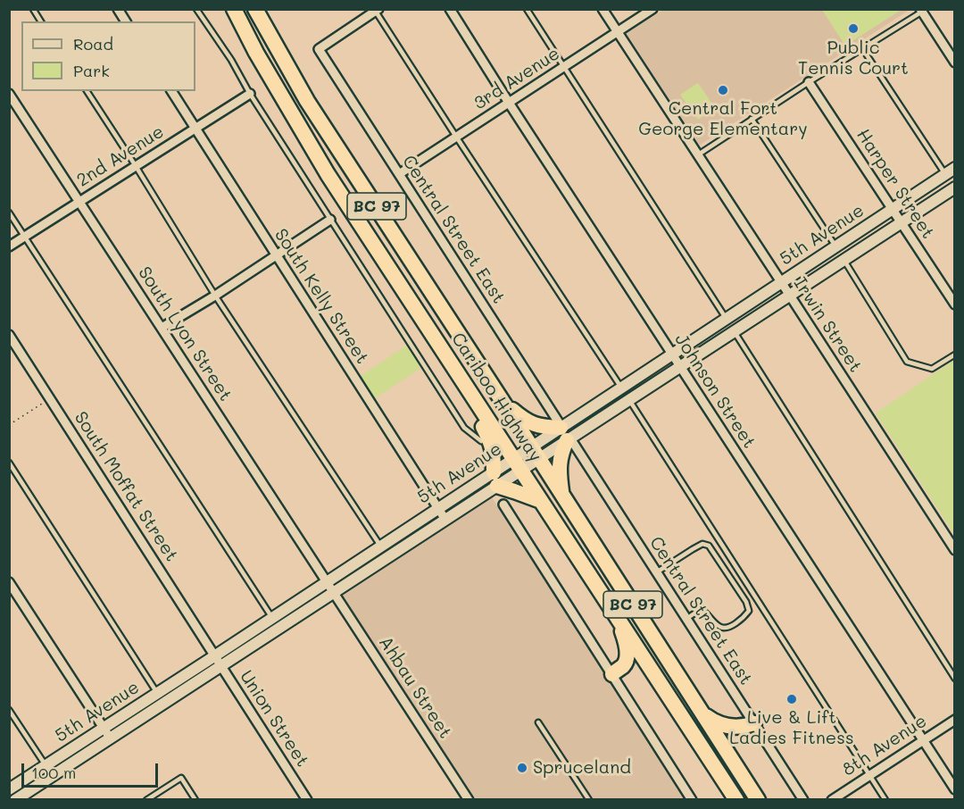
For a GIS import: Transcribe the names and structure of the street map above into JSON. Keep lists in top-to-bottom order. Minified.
{"streets":{"highway":["BC 97","Cariboo Highway"],"main road":["5th Avenue"],"street":["3rd Avenue","2nd Avenue","Harper Street","Central Street East","South Kelly Street","Irwin Street","South Lyon Street","Johnson Street","South Moffat Street","Ahbau Street","Union Street","8th Avenue"]},"crossings":[["3rd Avenue","Central Street East"],["3rd Avenue","Irwin Street"],["3rd Avenue","Johnson Street"],["2nd Avenue","South Kelly Street"],["2nd Avenue","South Lyon Street"],["Harper Street","5th Avenue"],["Central Street East","5th Avenue"],["5th Avenue","South Kelly Street"],["5th Avenue","Irwin Street"],["5th Avenue","South Lyon Street"],["5th Avenue","Johnson Street"],["5th Avenue","Cariboo Highway"],["5th Avenue","South Moffat Street"],["5th Avenue","Ahbau Street"],["5th Avenue","Union Street"],["South Lyon Street","Ahbau Street"],["Johnson Street","8th Avenue"],["South Moffat Street","Union Street"]],"places":["Public Tennis Court","Central Fort George Elementary","Live & Lift Ladies Fitness","Spruceland"],"legend":["Road","Park"],"scale_bar":"100 m"}
